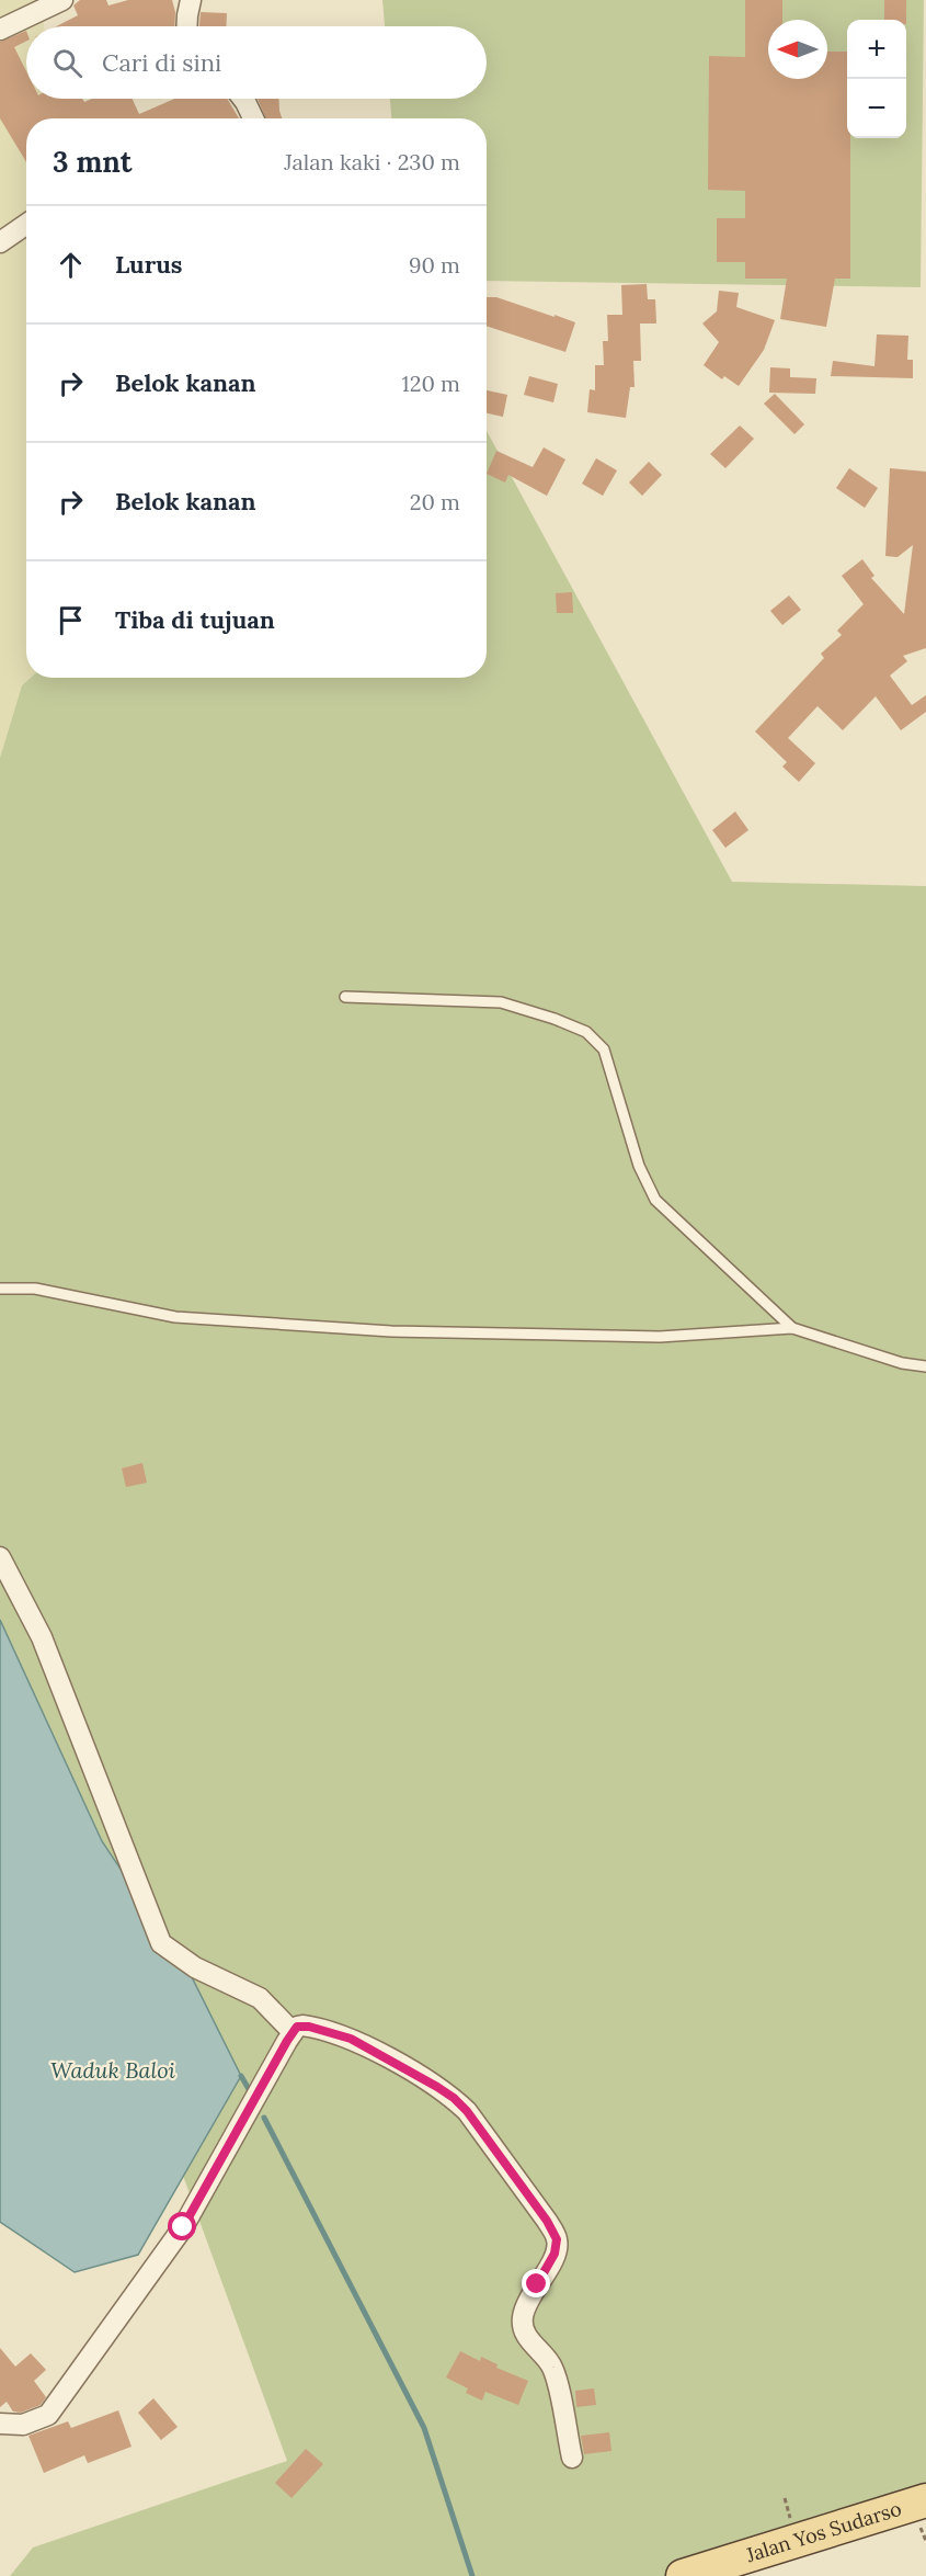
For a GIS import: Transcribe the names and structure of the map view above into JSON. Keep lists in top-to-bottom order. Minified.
{"streets":{"main road":["Jalan Yos Sudarso"]},"water":["Waduk Baloi"],"north":"left","page":{"map_buttons":["+","−"],"search":"Cari di sini","heading":["3 mnt","Jalan kaki · 230 m"],"list":[["Lurus","90 m"],["Belok kanan","120 m"],["Belok kanan","20 m"],"Tiba di tujuan"]}}
